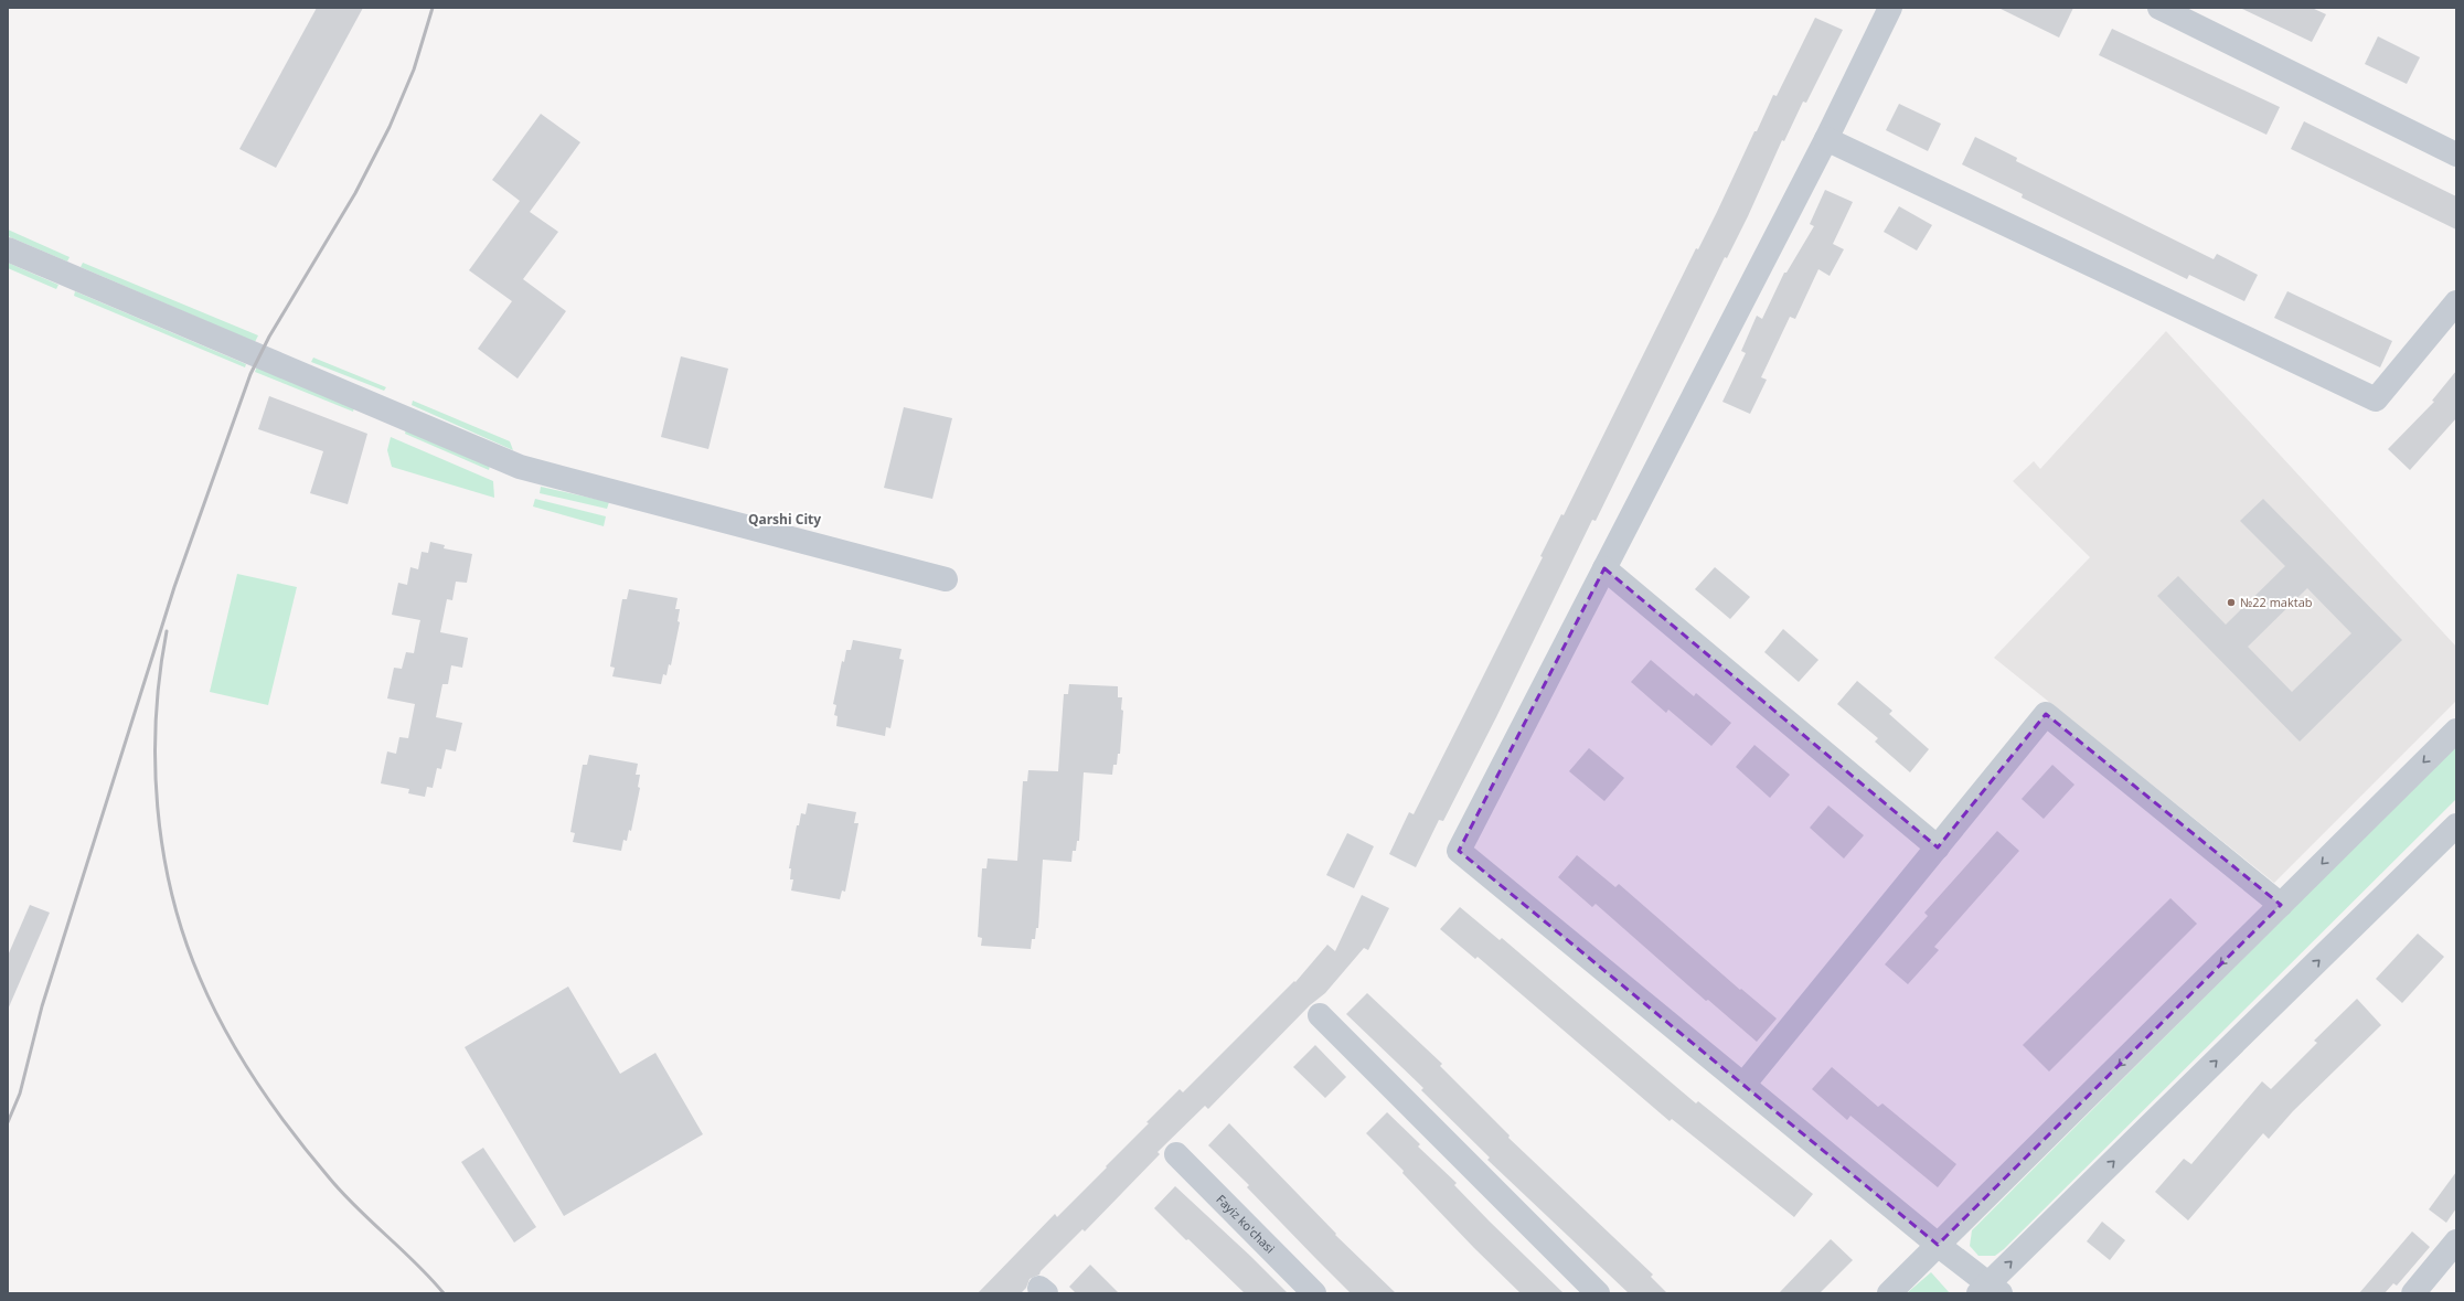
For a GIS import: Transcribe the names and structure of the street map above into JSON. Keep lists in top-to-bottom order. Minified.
{"streets":{"street":["Fayiz ko'chasi"]},"districts":["Qarshi City"],"places":["№22 maktab"]}
